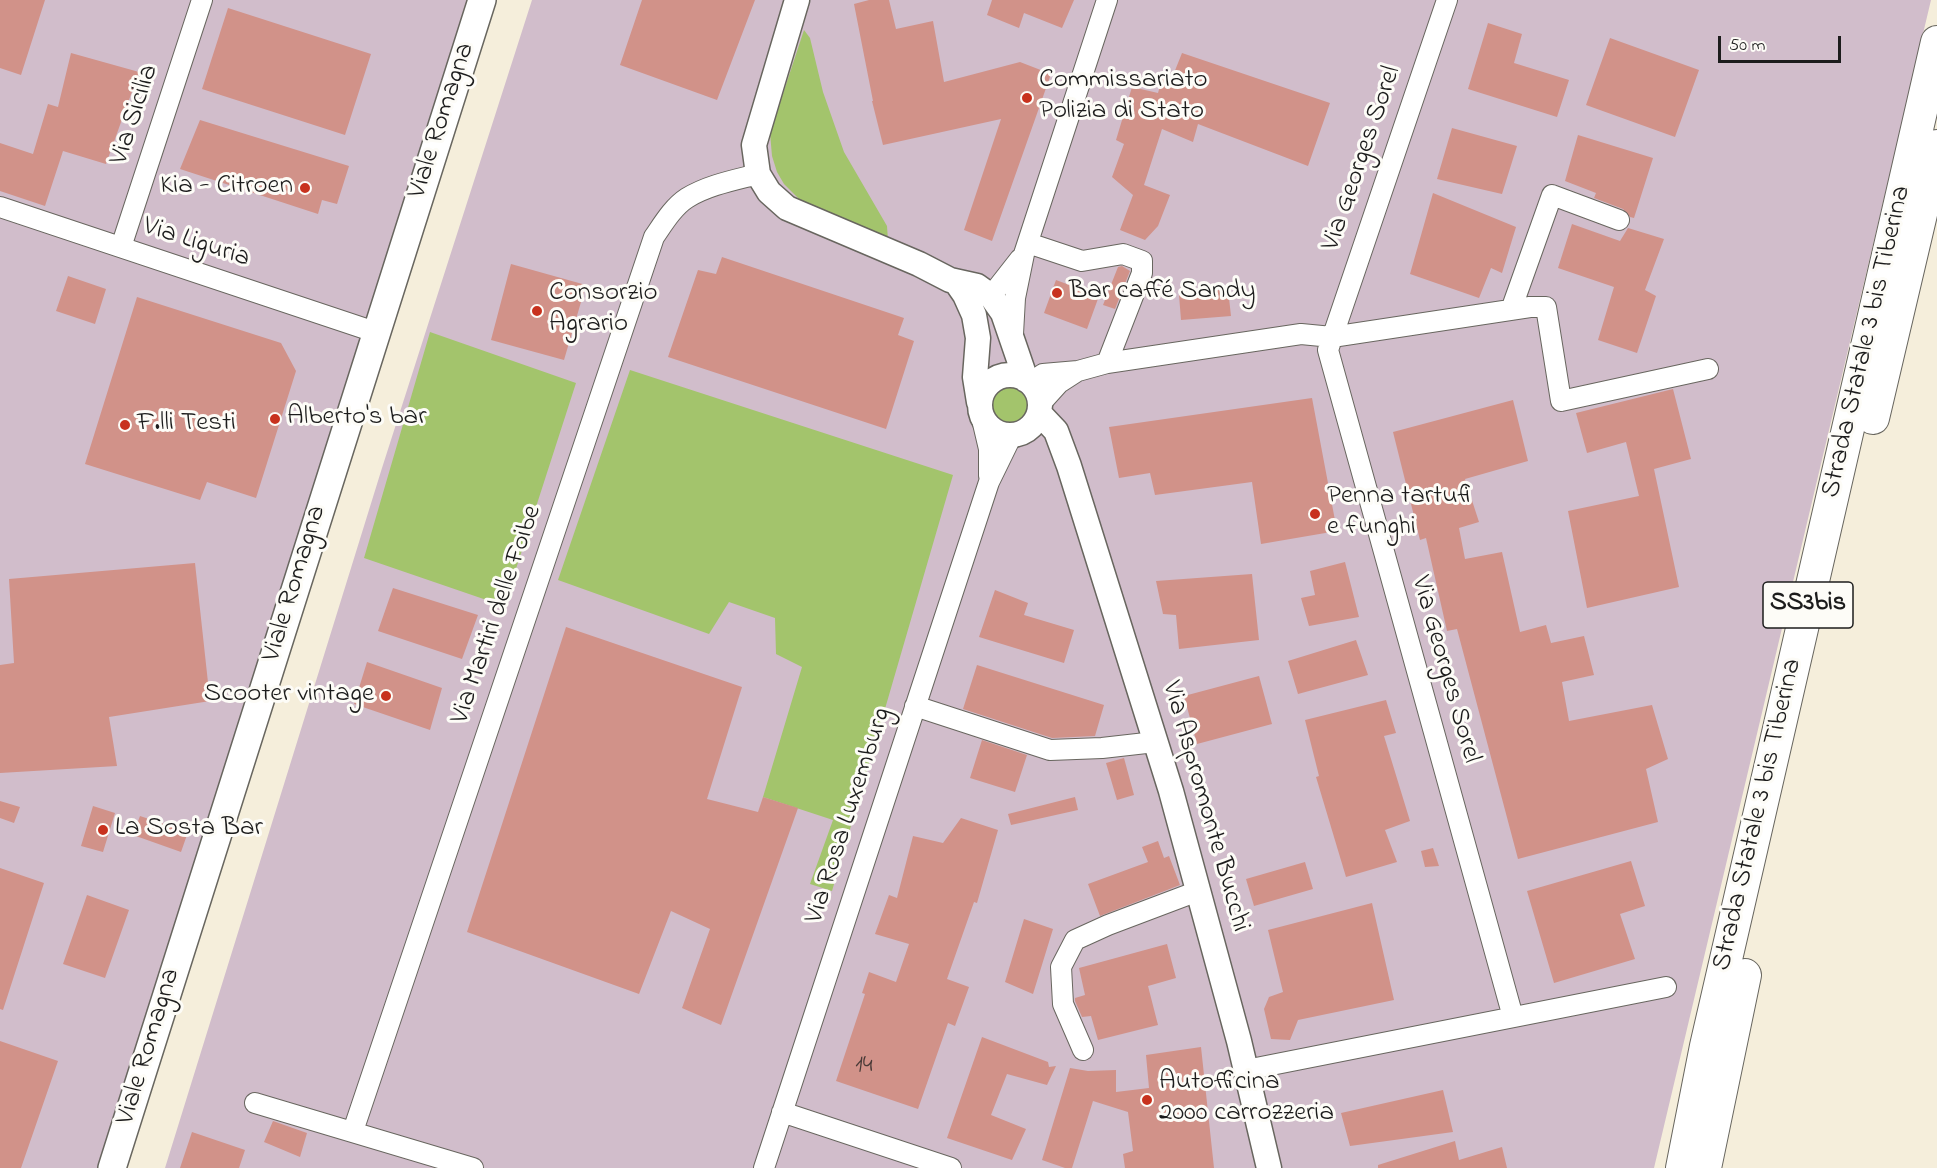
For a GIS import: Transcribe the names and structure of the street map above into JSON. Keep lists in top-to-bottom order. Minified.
{"streets":{"highway":["Strada Statale 3 bis Tiberina","SS3bis"],"main road":["Viale Romagna"],"street":["Via Sicilia","Via Georges Sorel","Via Liguria","Via Martiri delle Foibe","Via Aspromonte Bucchi","Via Rosa Luxemburg"]},"crossings":[["Via Sicilia","Via Liguria"],["Viale Romagna","Via Liguria"],["Via Aspromonte Bucchi","Via Rosa Luxemburg"]],"places":["Commissariato Polizia di Stato","Kia - Citroen","Bar caffé Sandy","Consorzio Agrario","Alberto's bar","F.lli Testi","Penna tartufi e funghi","Scooter vintage","La Sosta Bar","Autofficina 2000 carrozzeria"],"house_numbers":["14"],"scale_bar":"50 m"}
